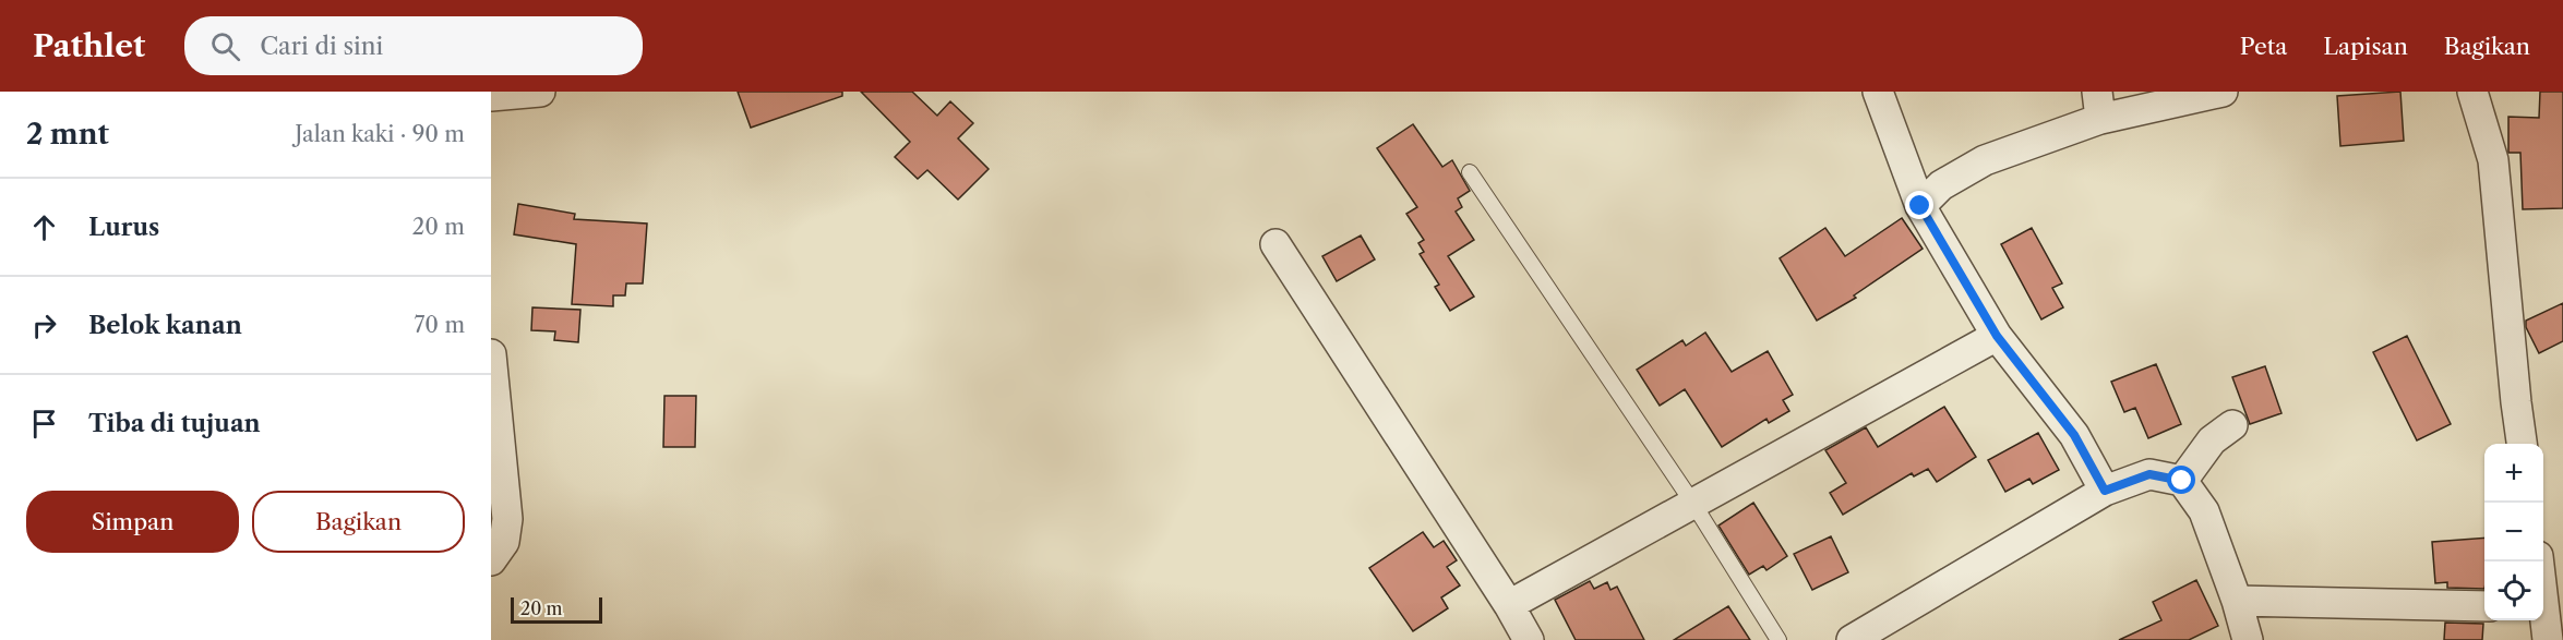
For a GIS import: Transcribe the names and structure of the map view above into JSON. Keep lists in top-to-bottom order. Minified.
{"scale_bar":"20 m","page":{"header":"Pathlet","search":"Cari di sini","nav":["Peta","Lapisan","Bagikan"],"heading":["2 mnt","Jalan kaki · 90 m"],"list":[["Lurus","20 m"],["Belok kanan","70 m"],"Tiba di tujuan"],"map_buttons":["+","−"],"buttons":["Simpan","Bagikan"],"scale":"20 m"}}
